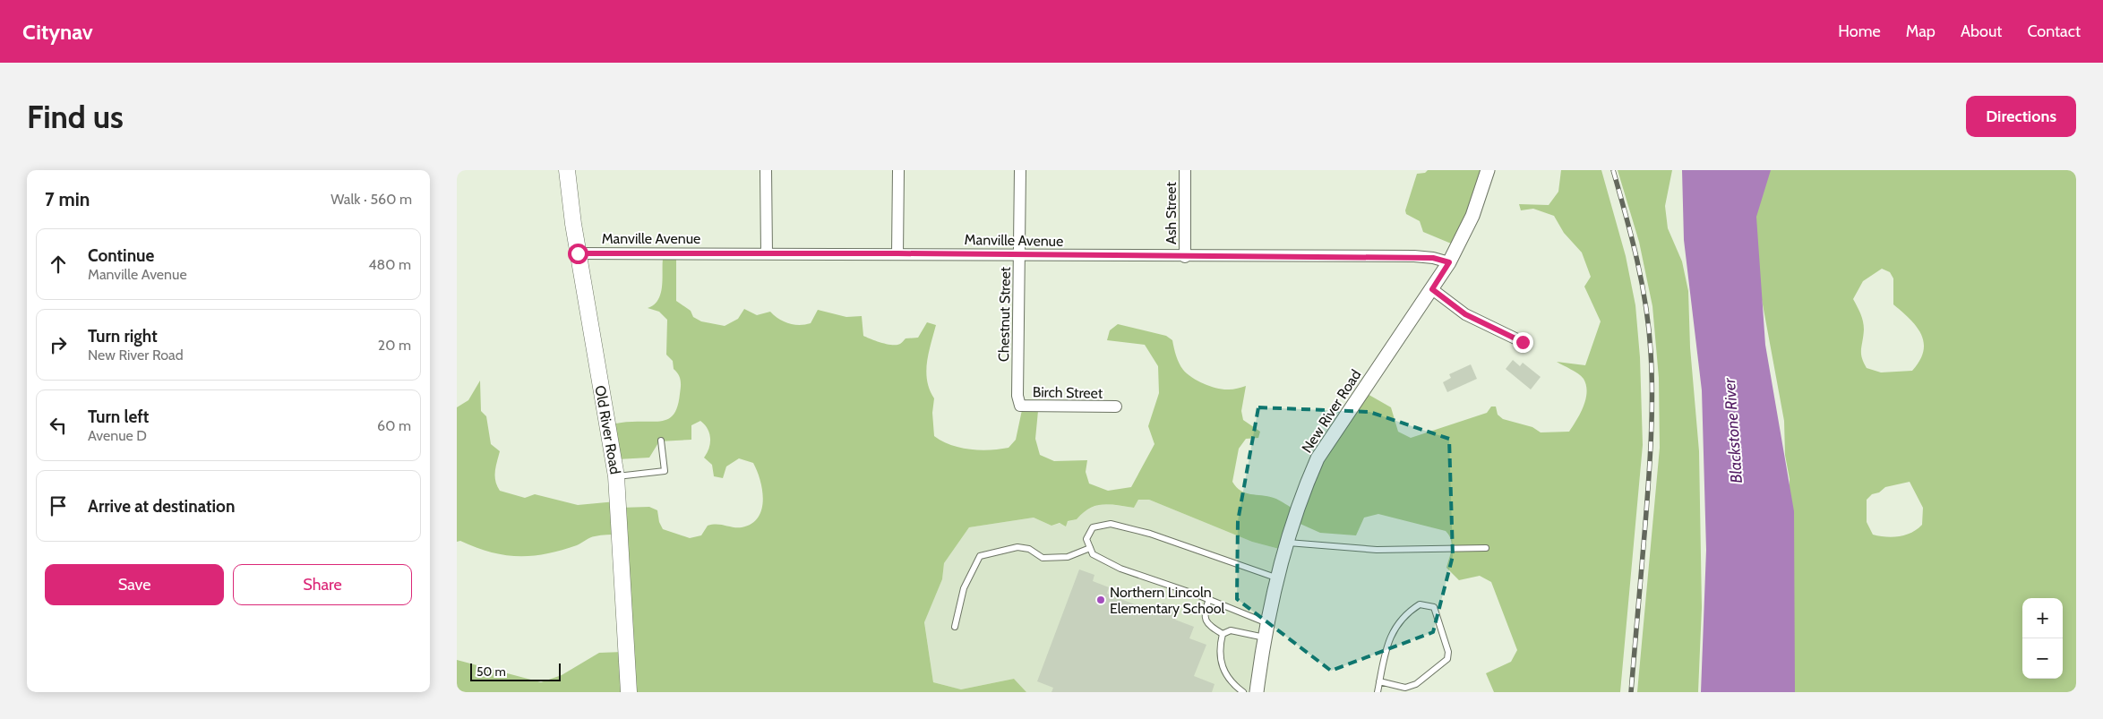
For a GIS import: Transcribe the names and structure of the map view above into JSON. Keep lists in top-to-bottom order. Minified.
{"streets":{"main road":["Old River Road"],"street":["Ash Street","Manville Avenue","Chestnut Street","Birch Street","New River Road"]},"crossings":[["Ash Street","Manville Avenue"],["Manville Avenue","Chestnut Street"],["Manville Avenue","New River Road"],["Manville Avenue","Old River Road"],["Chestnut Street","Birch Street"]],"water":["Blackstone River"],"places":["Northern Lincoln Elementary School"],"scale_bar":"50 m","page":{"header":"Citynav","nav":["Home","Map","About","Contact"],"buttons":["Directions",["Save","Share"]],"title":"Find us","heading":["7 min","Walk · 560 m"],"list":[["Continue","Manville Avenue","480 m"],["Turn right","New River Road","20 m"],["Turn left","Avenue D","60 m"],"Arrive at destination"],"map_buttons":["+","−"],"scale":"50 m"}}
